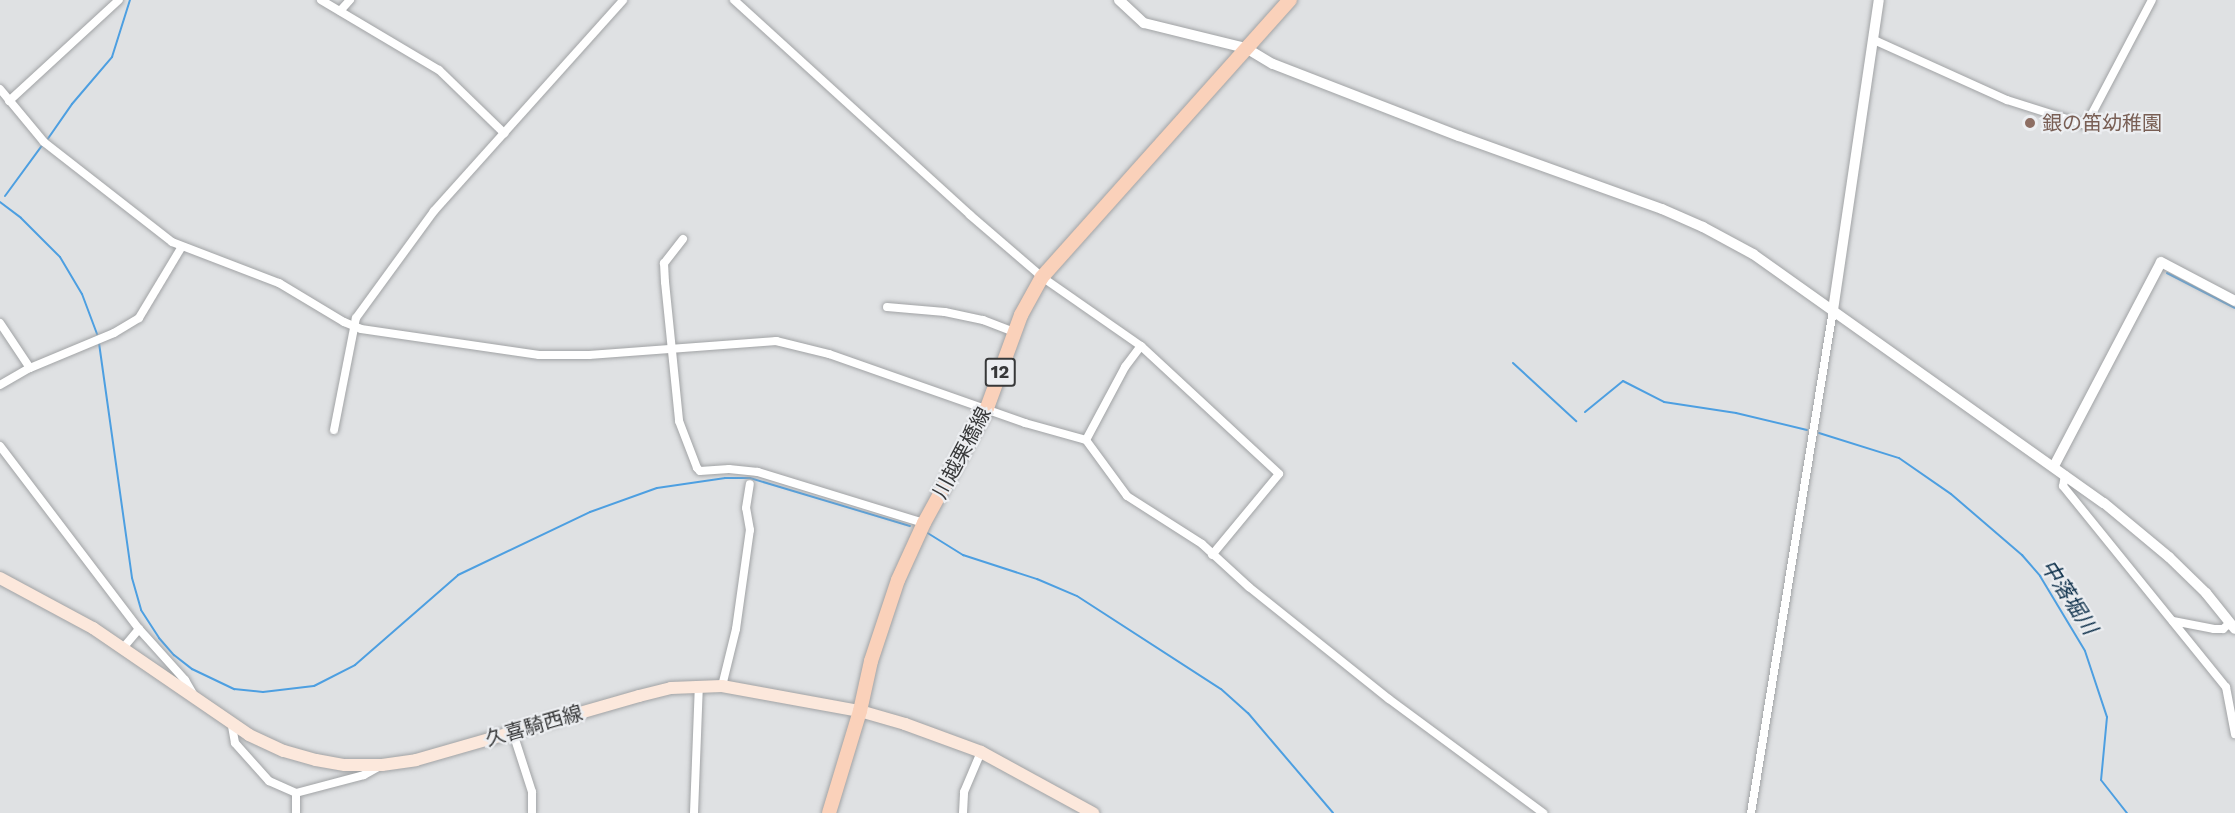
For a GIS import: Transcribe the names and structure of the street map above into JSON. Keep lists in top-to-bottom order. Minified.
{"streets":{"main road":["12","川越栗橋線","久喜騎西線"]},"crossings":[["川越栗橋線","久喜騎西線"]],"water":["中落堀川"],"places":["銀の笛幼稚園"]}
